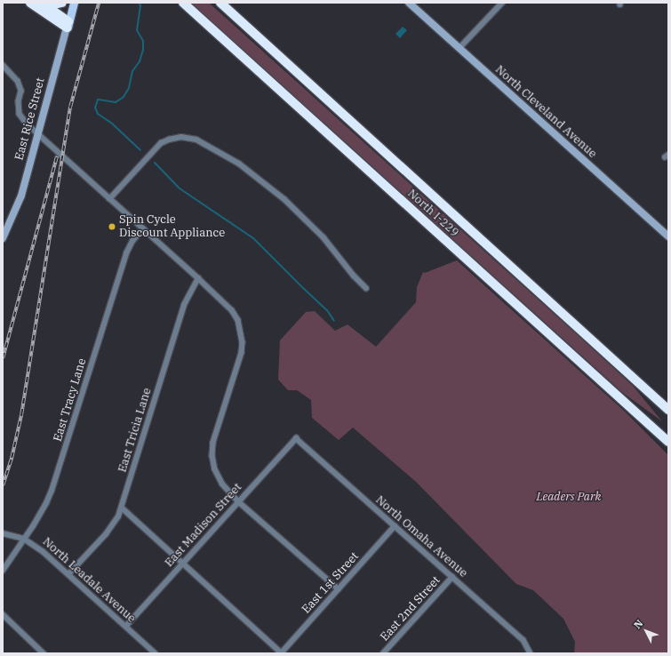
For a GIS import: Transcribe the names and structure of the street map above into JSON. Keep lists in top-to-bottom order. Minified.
{"streets":{"highway":["North I-229"],"main road":["East Rice Street"],"street":["North Cleveland Avenue","East Tracy Lane","East Tricia Lane","East Madison Street","North Omaha Avenue","North Leadale Avenue","East 1st Street","East 2nd Street"]},"crossings":[["East Tracy Lane","North Leadale Avenue"],["East Tricia Lane","North Leadale Avenue"],["East Madison Street","North Omaha Avenue"],["East Madison Street","North Leadale Avenue"],["North Omaha Avenue","East 1st Street"],["North Omaha Avenue","East 2nd Street"]],"parks":["Leaders Park"],"places":["Spin Cycle Discount Appliance"],"north":"top left"}
